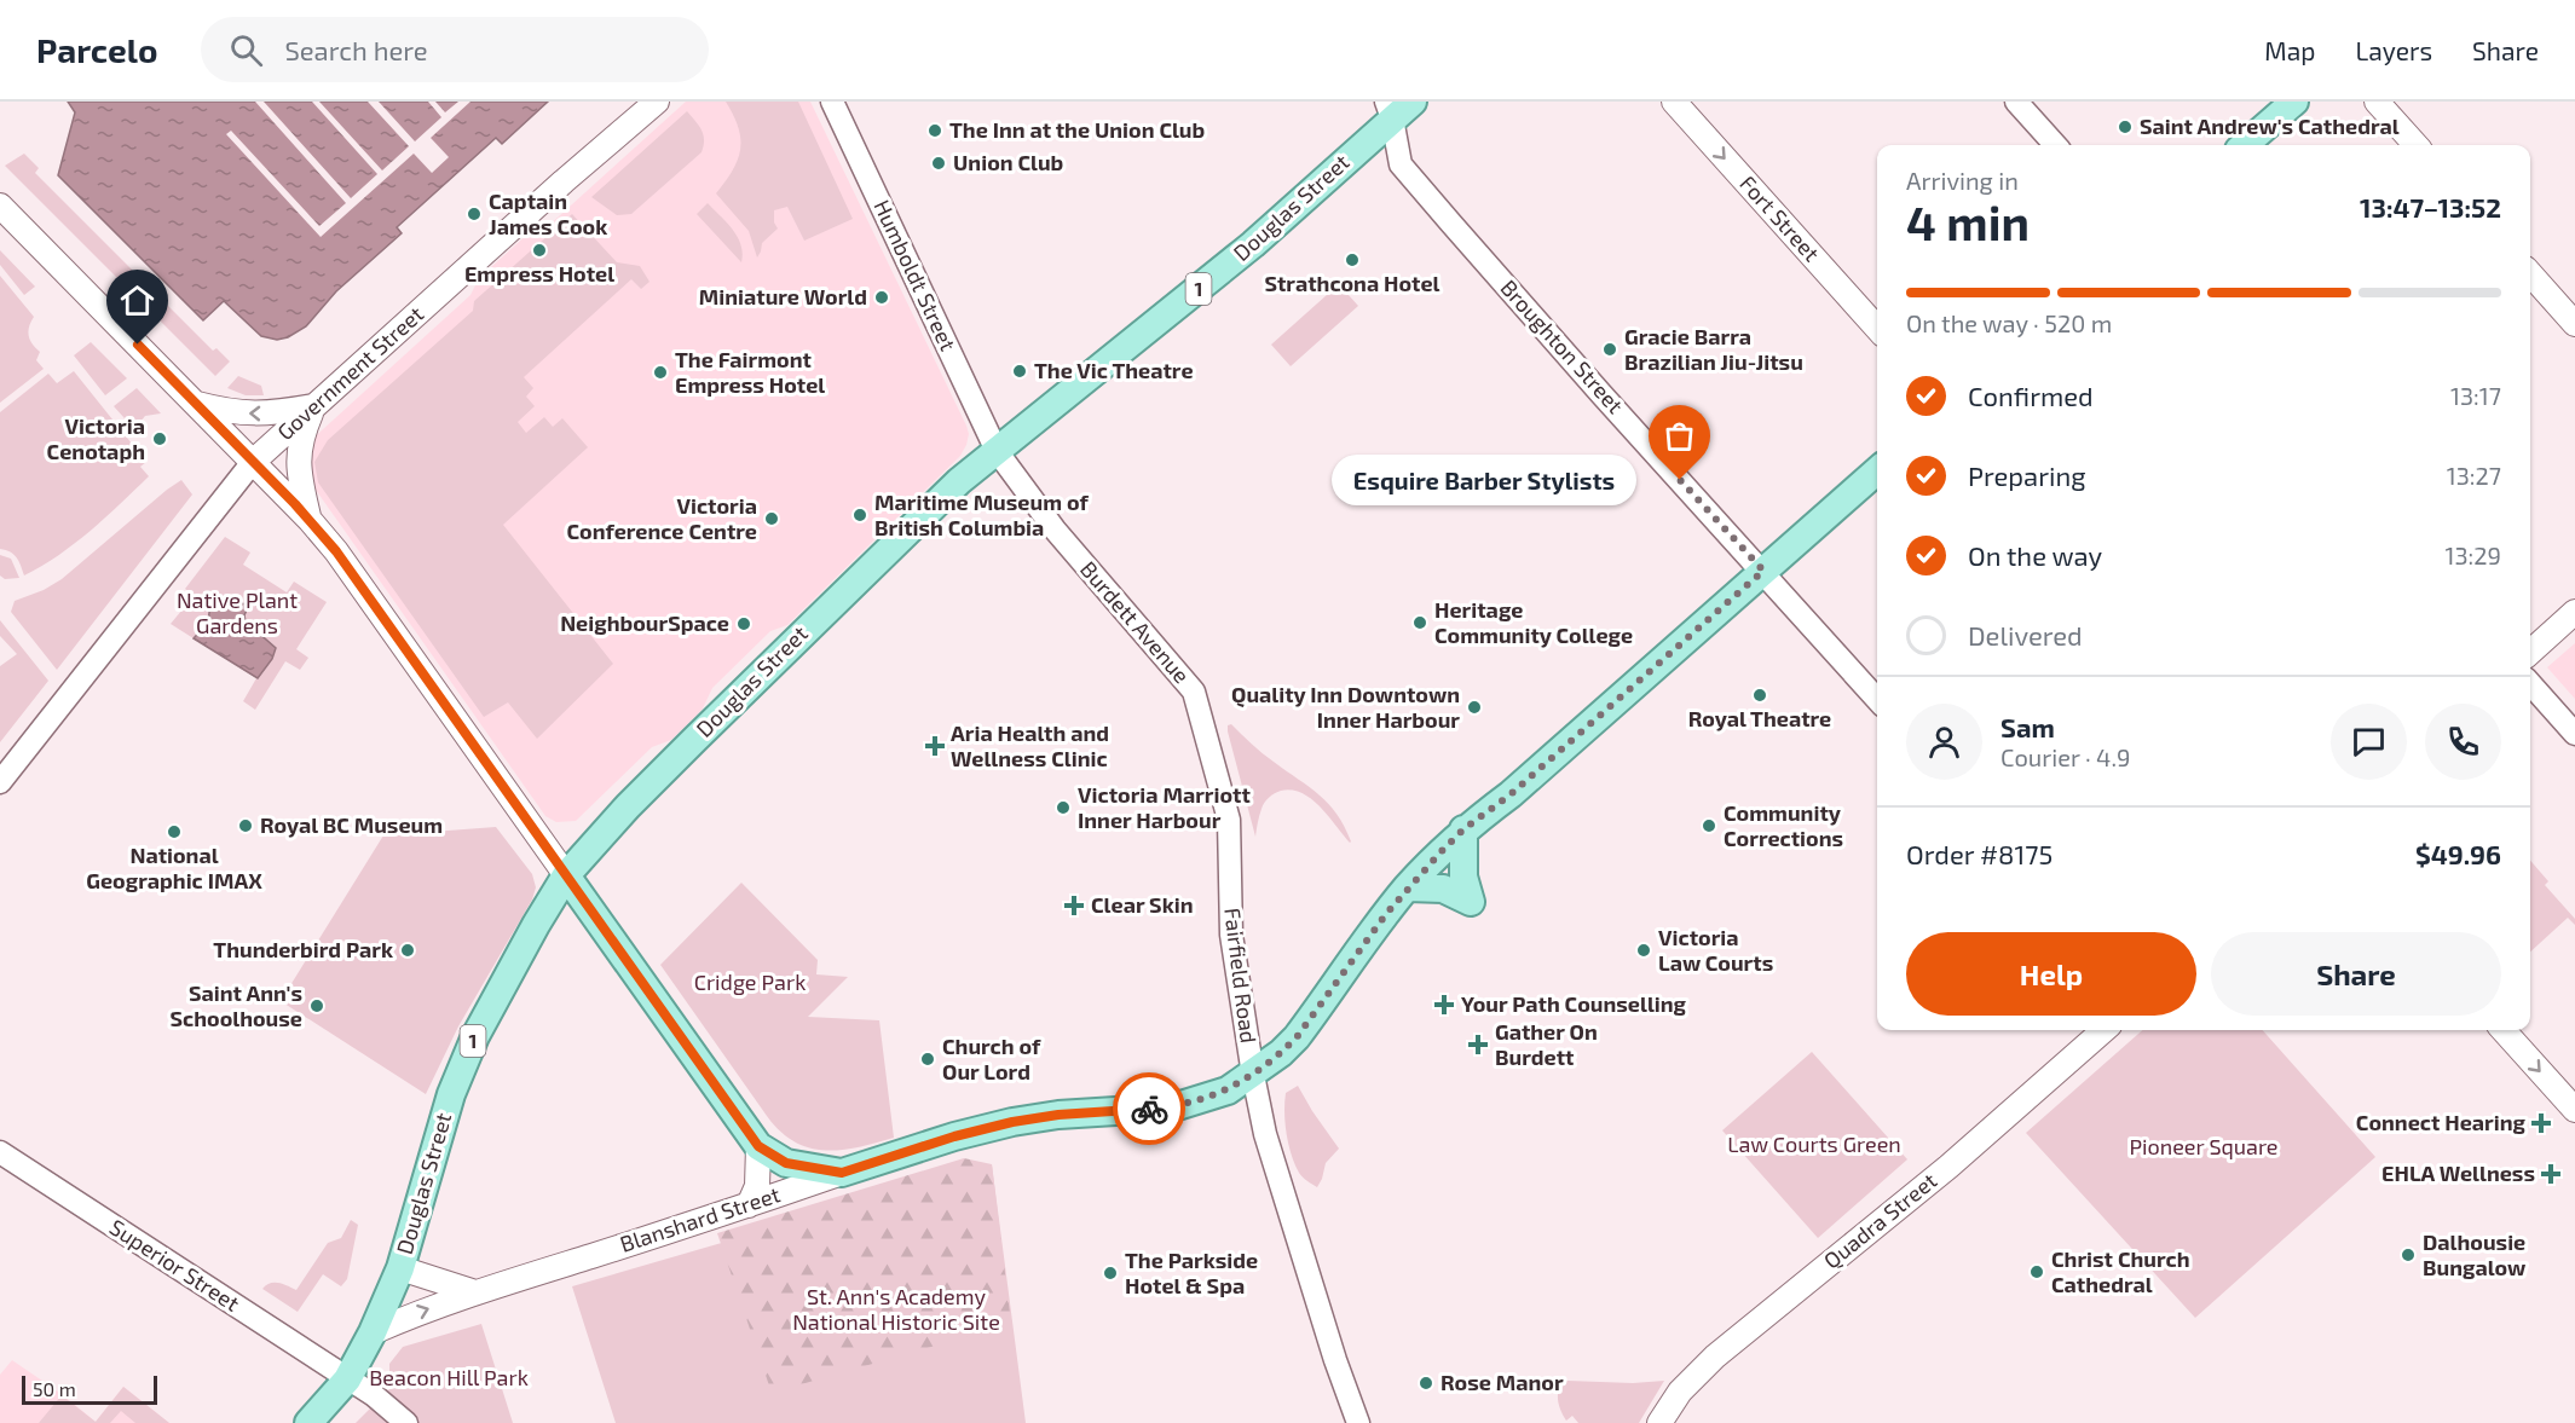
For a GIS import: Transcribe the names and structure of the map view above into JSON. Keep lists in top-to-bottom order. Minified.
{"streets":{"main road":["Douglas Street","Fort Street","1","Government Street","Blanshard Street","Quadra Street"],"street":["Humboldt Street","Broughton Street","Burdett Avenue","Fairfield Road","Superior Street"]},"crossings":[["Douglas Street","Humboldt Street"],["Douglas Street","Broughton Street"],["Douglas Street","Burdett Avenue"],["Douglas Street","Blanshard Street"],["Douglas Street","Superior Street"],["Humboldt Street","Burdett Avenue"],["Broughton Street","Blanshard Street"],["Burdett Avenue","Fairfield Road"],["Fairfield Road","Blanshard Street"]],"one_way":["Fort Street"],"parks":["Native Plant Gardens","Cridge Park","Law Courts Green","Pioneer Square","St. Ann's Academy National Historic Site","Beacon Hill Park"],"places":{"other":["Saint Andrew's Cathedral","The Inn at the Union Club","Union Club","Captain James Cook","Empress Hotel","Strathcona Hotel","Miniature World","Gracie Barra Brazilian Jiu-Jitsu","The Vic Theatre","The Fairmont Empress Hotel","Victoria Cenotaph","Esquire Barber Stylists","Maritime Museum of British Columbia","Victoria Conference Centre","Heritage Community College","NeighbourSpace","Royal Theatre","Quality Inn Downtown Inner Harbour","Victoria Marriott Inner Harbour","Royal BC Museum","Community Corrections","National Geographic IMAX","Thunderbird Park","Victoria Law Courts","Saint Ann's Schoolhouse","Church of Our Lord","Dalhousie Bungalow","Christ Church Cathedral","The Parkside Hotel & Spa","Rose Manor"],"health":["Aria Health and Wellness Clinic","Clear Skin","Your Path Counselling","Gather On Burdett","Connect Hearing","EHLA Wellness"]},"scale_bar":"50 m","page":{"header":"Parcelo","search":"Search here","nav":["Map","Layers","Share"],"heading":["4 min","Arriving in","13:47–13:52"],"panel":["Sam","Courier · 4.9","Order #8175","$49.96"],"bar":"On the way · 520 m","list":[["Confirmed","13:17"],["Preparing","13:27"],["On the way","13:29"],"Delivered"],"bubble":"Esquire Barber Stylists","buttons":["Help","Share"],"scale":"50 m"}}
